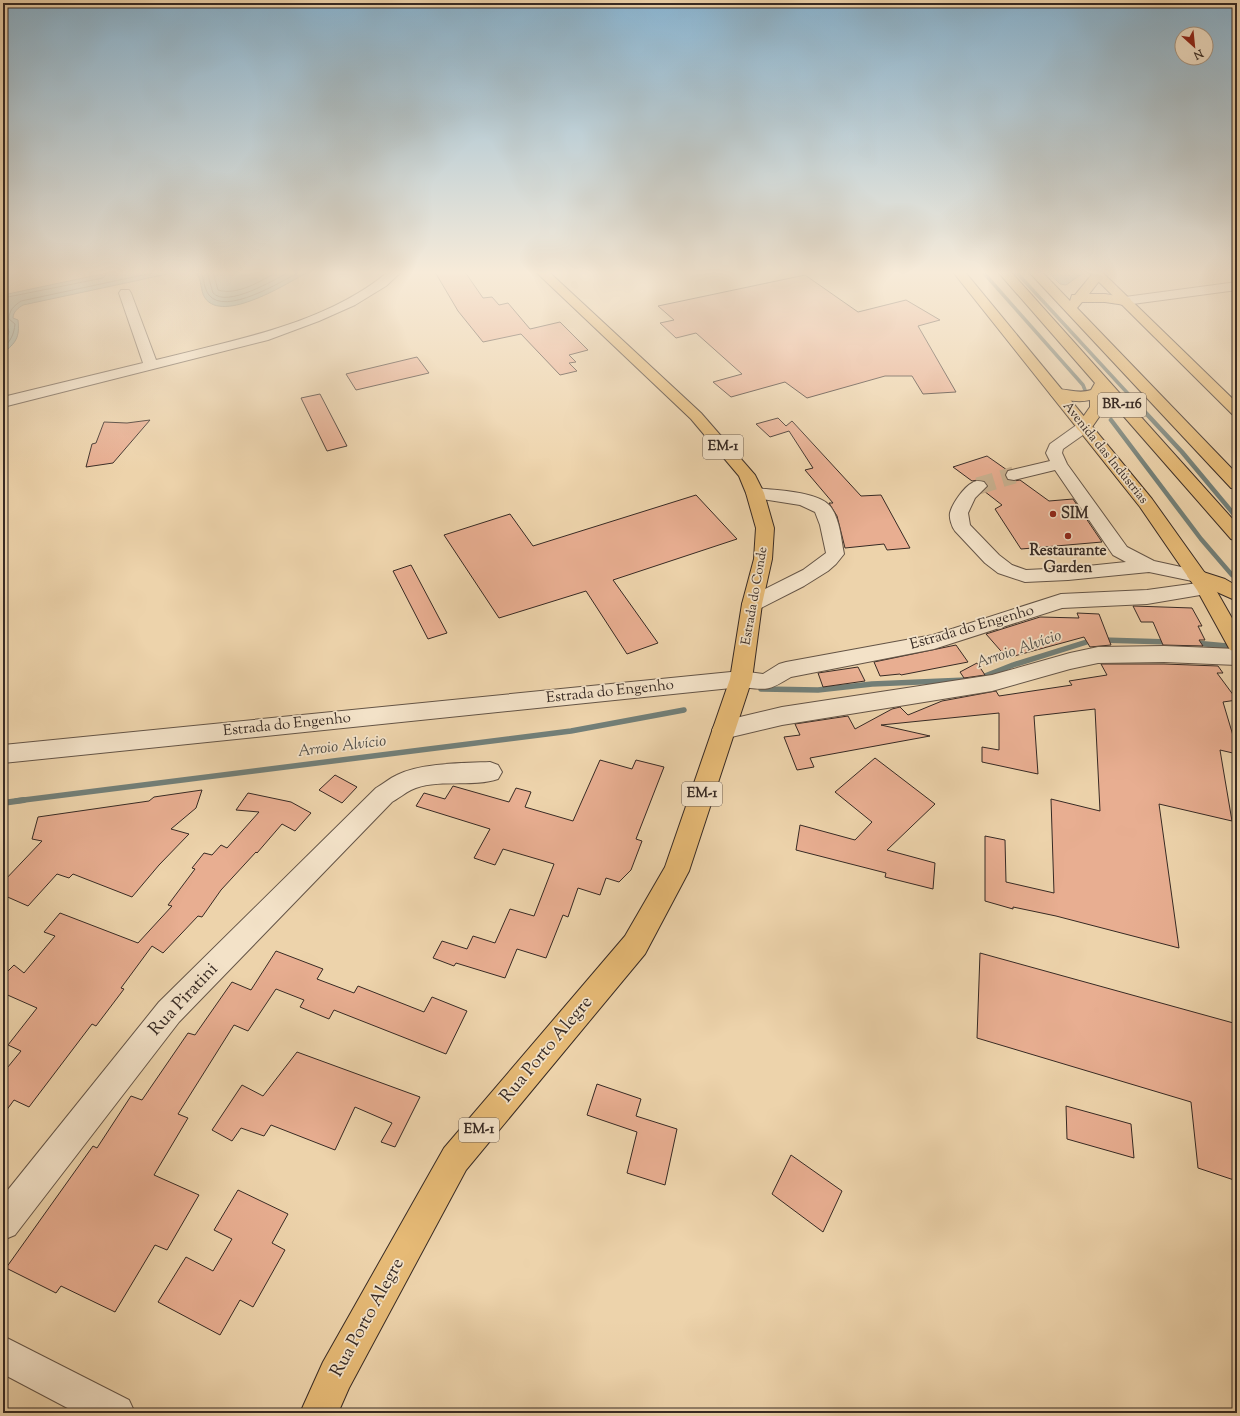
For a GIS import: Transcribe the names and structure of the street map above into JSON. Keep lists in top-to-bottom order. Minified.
{"streets":{"main road":["BR-116","EM-1","Avenida das Indústrias","Estrada do Conde","Rua Porto Alegre"],"street":["Estrada do Engenho","Rua Piratini"]},"crossings":[["Avenida das Indústrias","Estrada do Engenho"],["Estrada do Conde","Estrada do Engenho"],["Estrada do Conde","Rua Porto Alegre"]],"water":["Arroio Alvício"],"places":["SIM","Restaurante Garden"],"north":"bottom right"}
